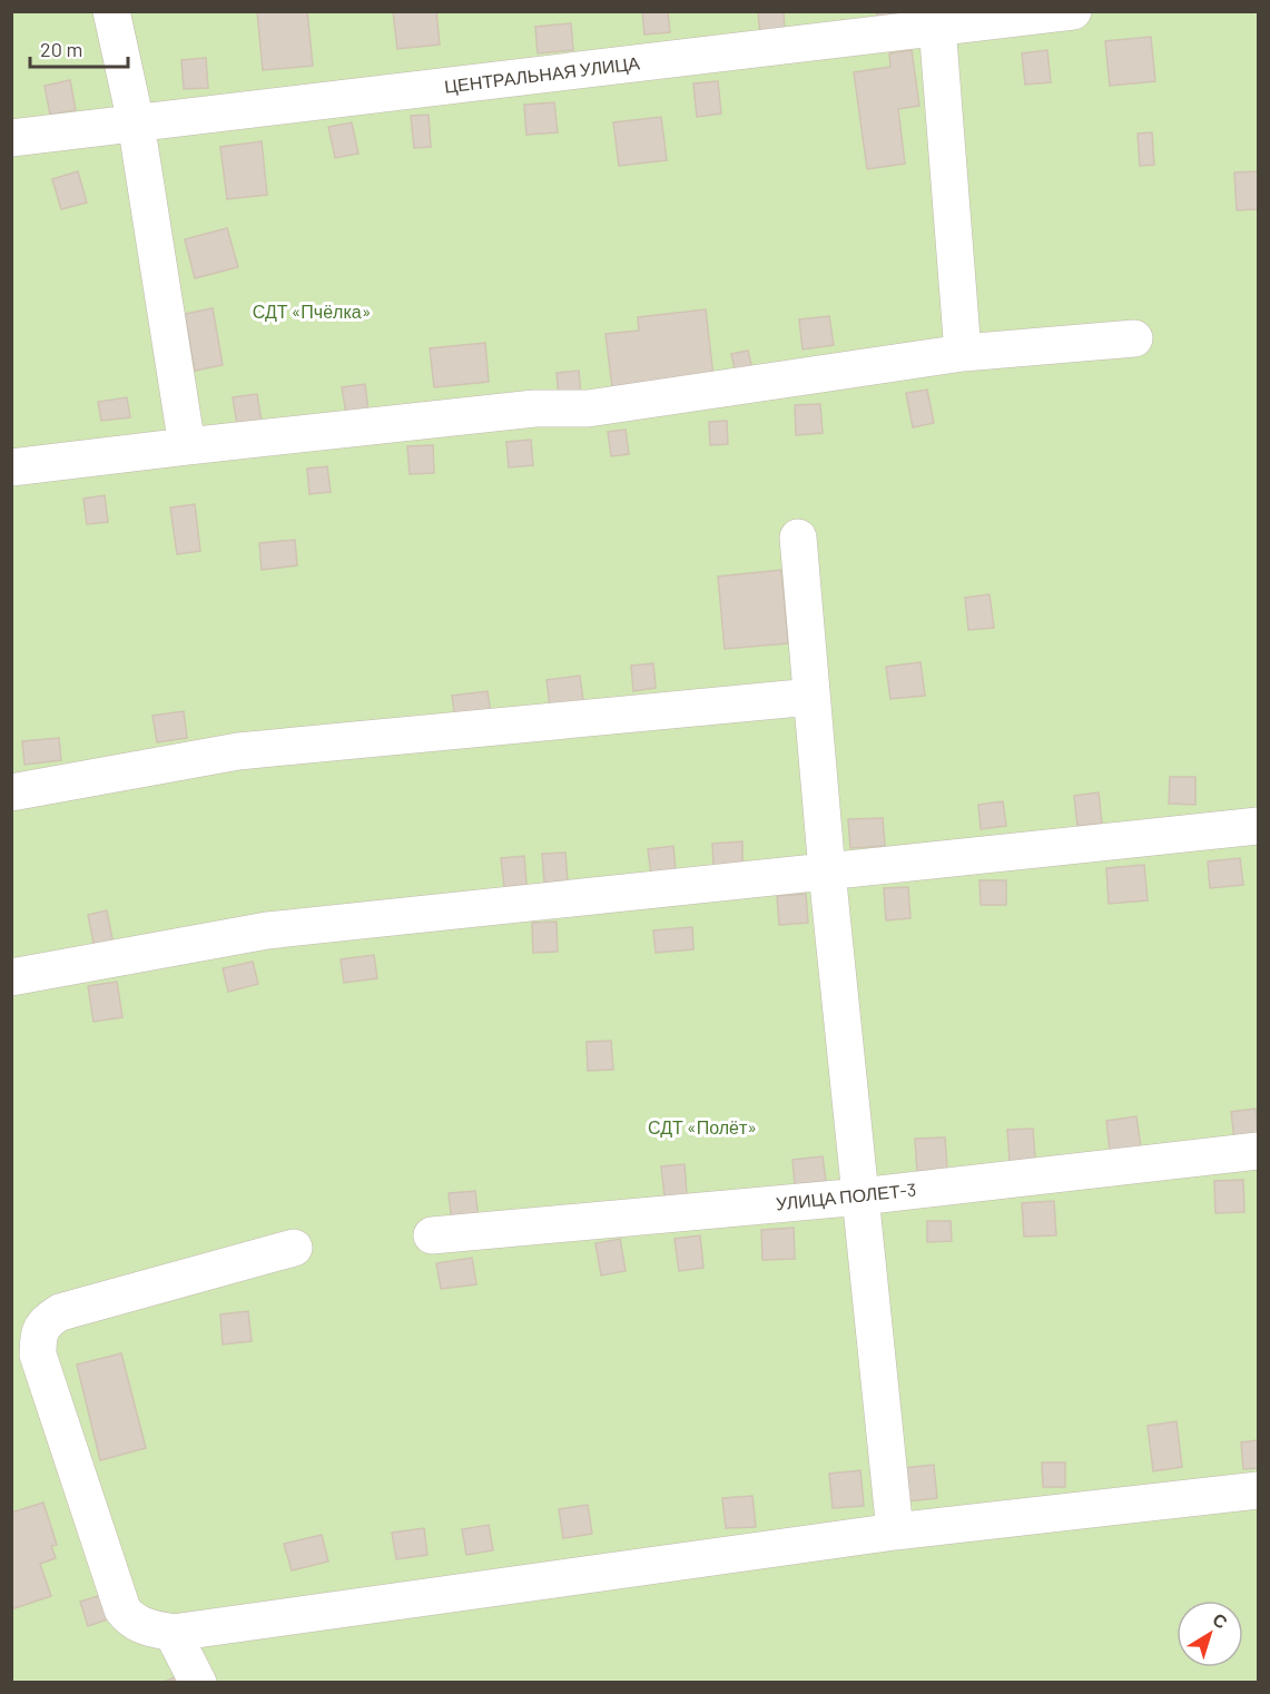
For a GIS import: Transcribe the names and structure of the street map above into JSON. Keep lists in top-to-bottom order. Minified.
{"streets":{"street":["ЦЕНТРАЛЬНАЯ УЛИЦА","УЛИЦА ПОЛЕТ-3"]},"parks":["СДТ «Пчёлка»","СДТ «Полёт»"],"scale_bar":"20 m","north":"top right"}
